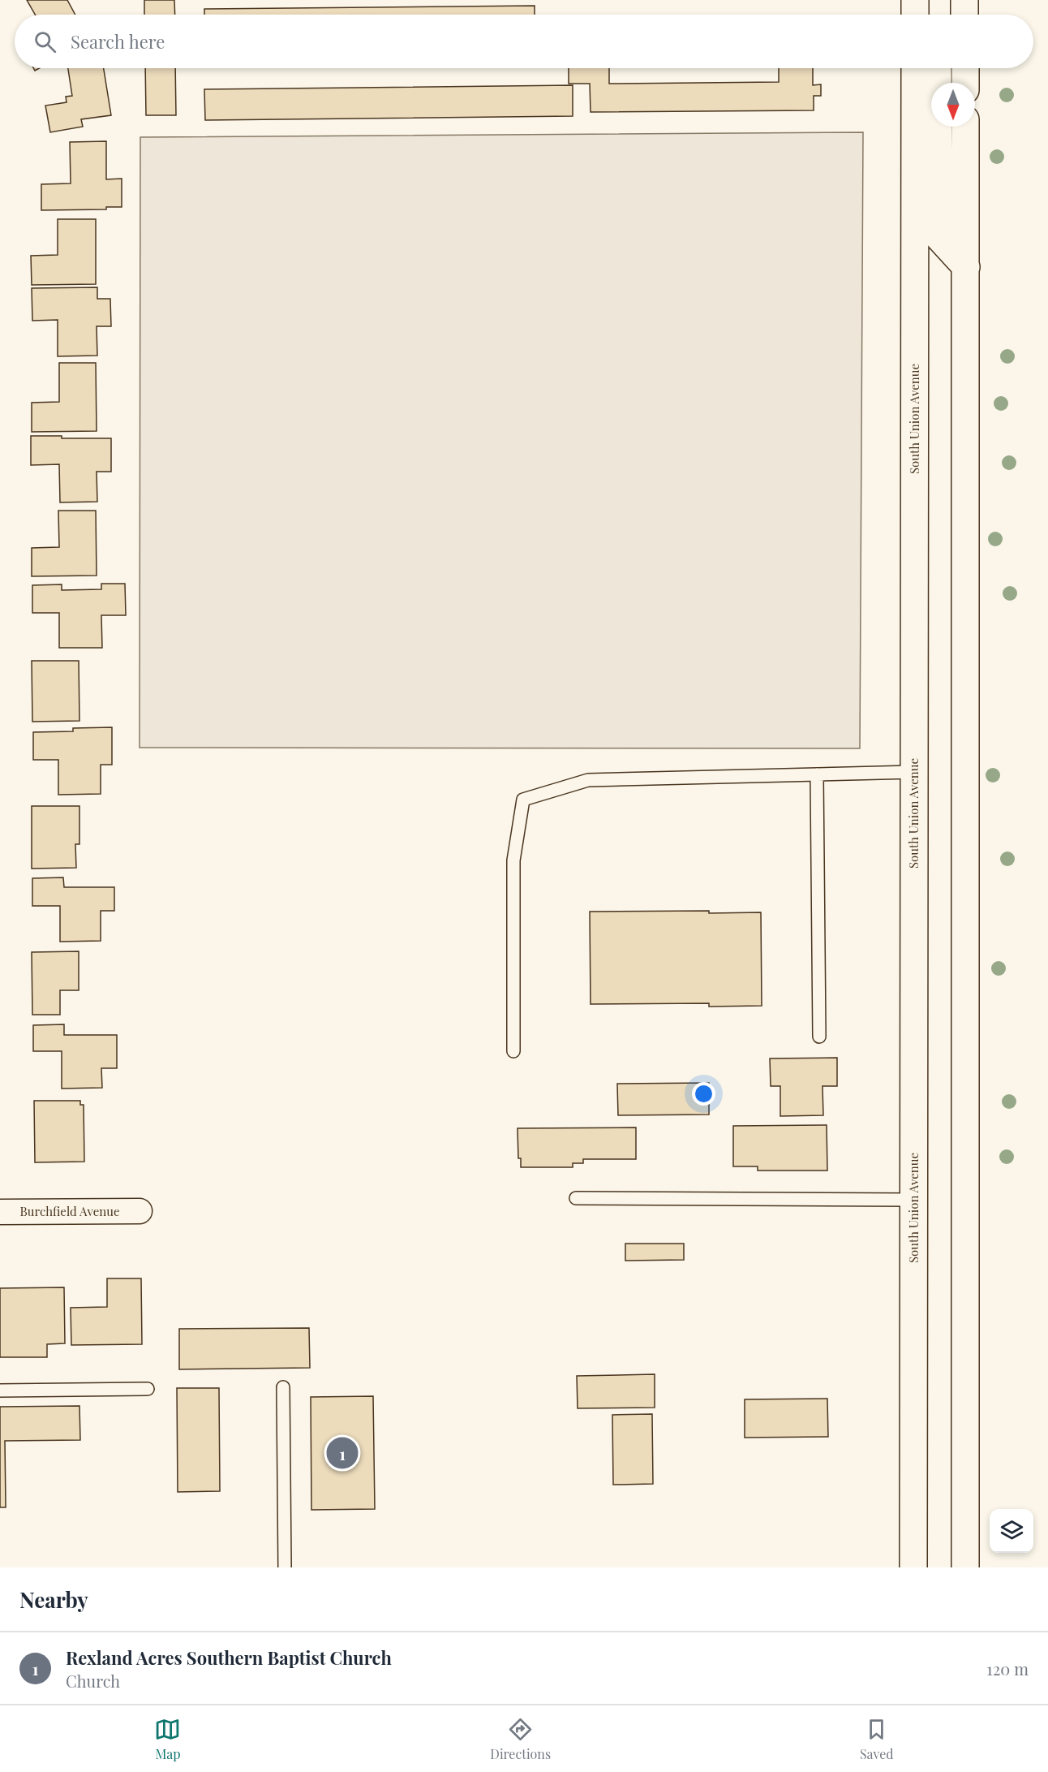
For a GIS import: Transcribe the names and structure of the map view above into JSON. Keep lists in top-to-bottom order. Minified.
{"streets":{"main road":["South Union Avenue"],"street":["Burchfield Avenue"]},"north":"bottom","page":{"search":"Search here","pins":"1","heading":"Nearby","list":[{"mark":"1","name":"Rexland Acres Southern Baptist Church","note":"Church","value":"120 m"}],"nav":["Map","Directions","Saved"]}}
